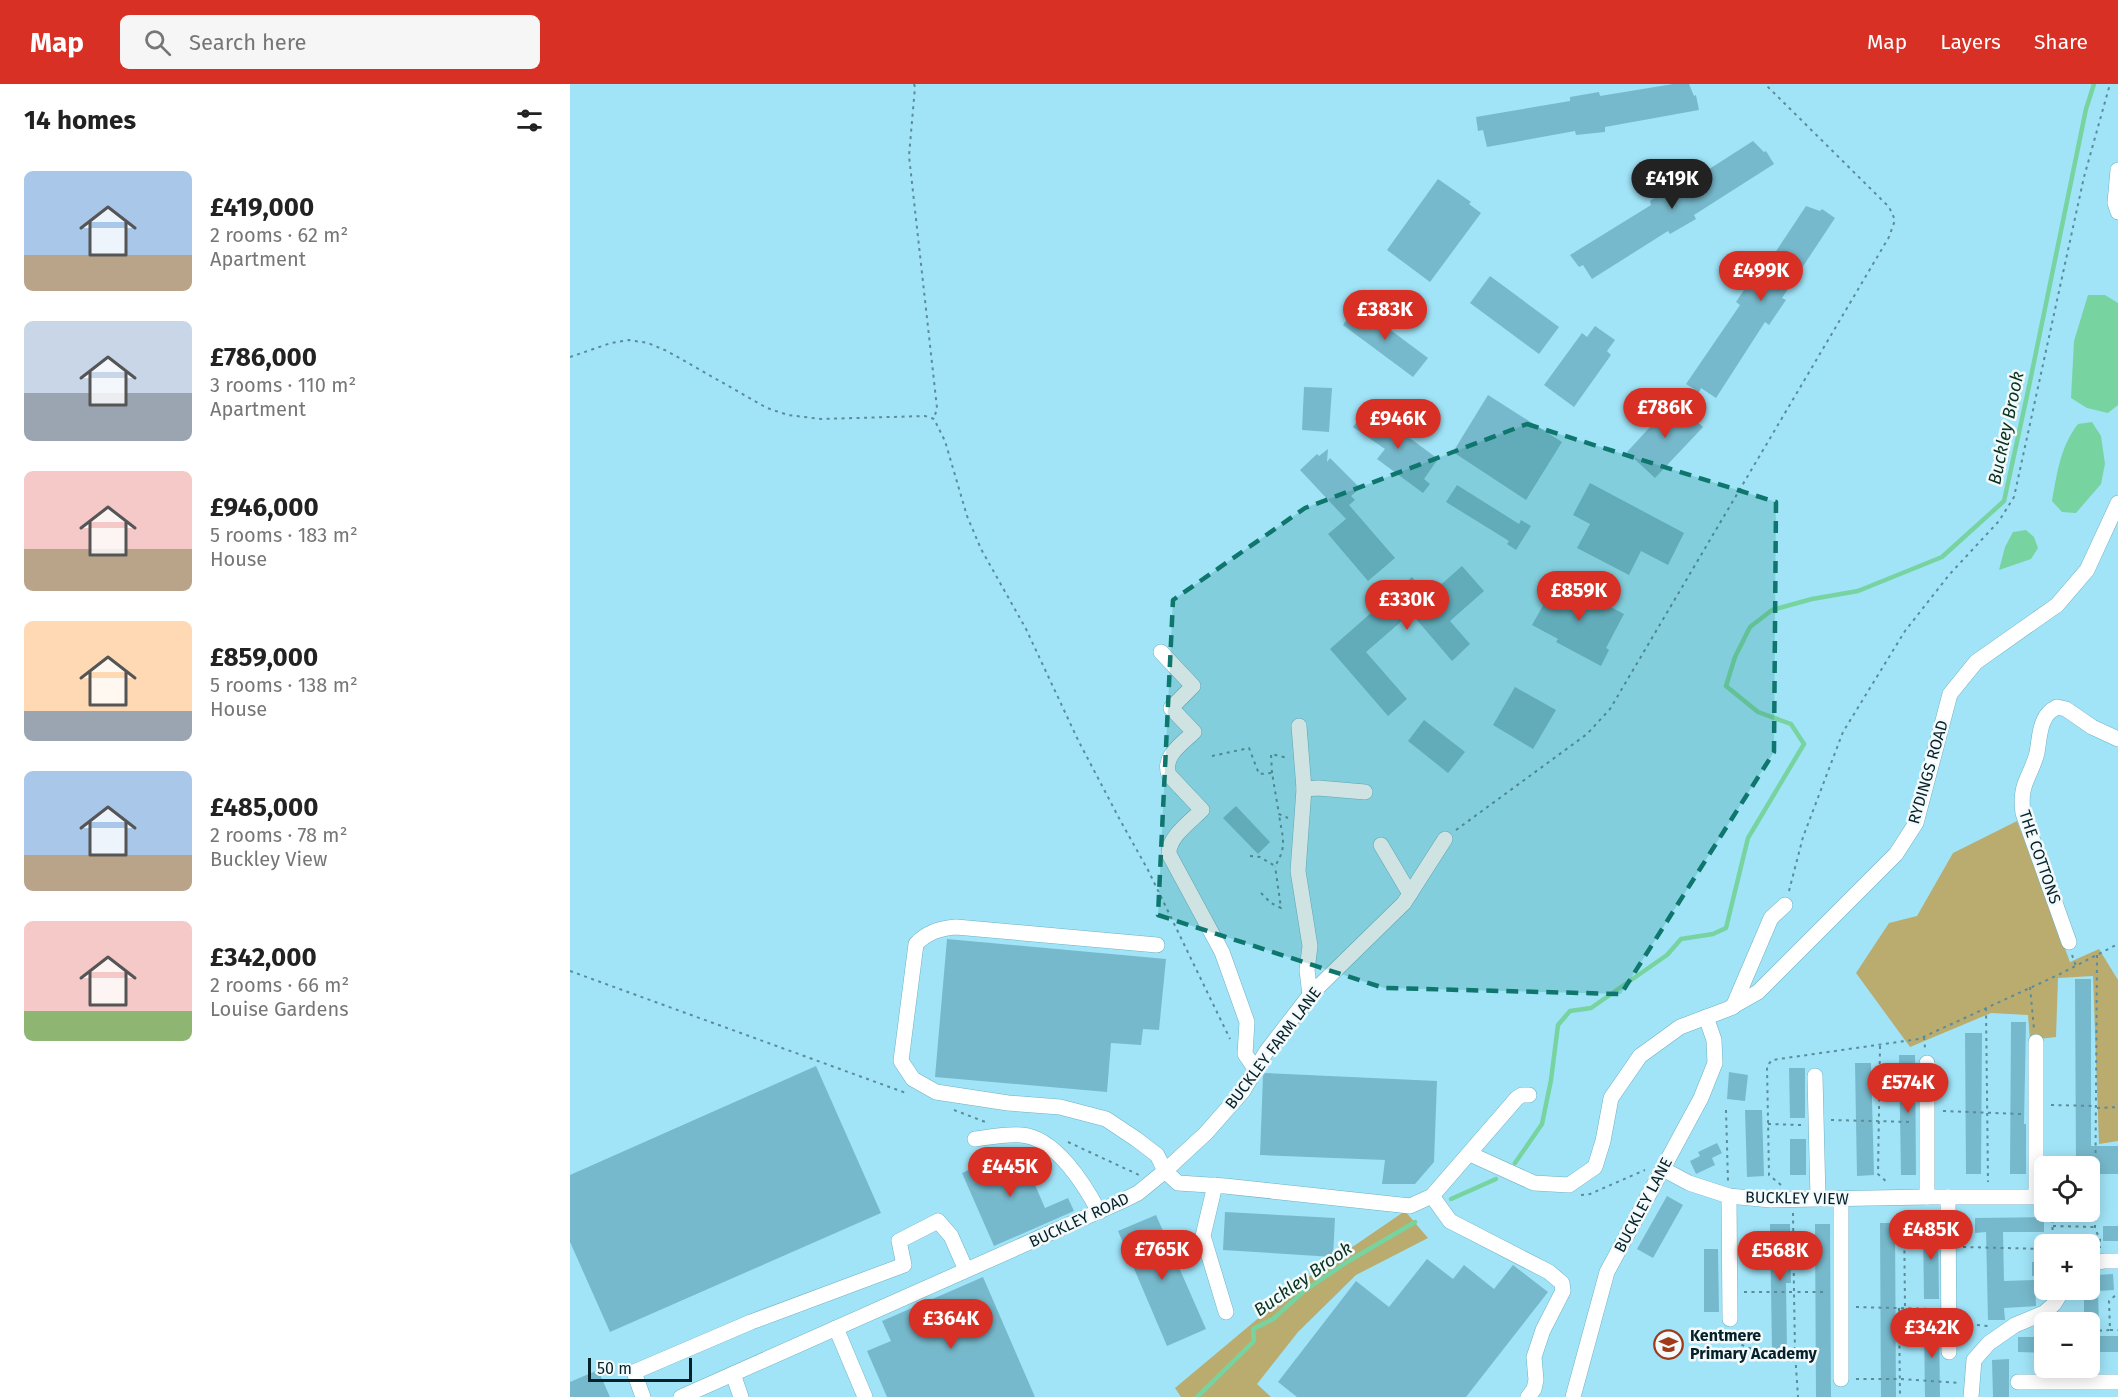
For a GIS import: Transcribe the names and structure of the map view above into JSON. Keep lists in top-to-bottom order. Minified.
{"streets":{"street":["RYDINGS ROAD","THE COTTONS","BUCKLEY FARM LANE","BUCKLEY VIEW","BUCKLEY LANE","BUCKLEY ROAD"]},"crossings":[["RYDINGS ROAD","BUCKLEY LANE"],["BUCKLEY FARM LANE","BUCKLEY ROAD"],["BUCKLEY VIEW","BUCKLEY LANE"]],"water":["Buckley Brook"],"places":{"school or university":["Kentmere Primary Academy"]},"scale_bar":"50 m","page":{"header":"Map","search":"Search here","nav":["Map","Layers","Share"],"heading":"14 homes","list":[{"name":"£419,000","note":"2 rooms · 62 m² · Apartment"},{"name":"£786,000","note":"3 rooms · 110 m² · Apartment"},{"name":"£946,000","note":"5 rooms · 183 m² · House"},{"name":"£859,000","note":"5 rooms · 138 m² · House"},{"name":"£485,000","note":"2 rooms · 78 m² · Buckley View"},{"name":"£342,000","note":"2 rooms · 66 m² · Louise Gardens"}],"price":["£419K","£499K","£383K","£786K","£946K","£859K","£330K","£574K","£445K","£485K","£765K","£568K","£364K","£342K"],"map_buttons":["+","−"],"scale":"50 m"}}
